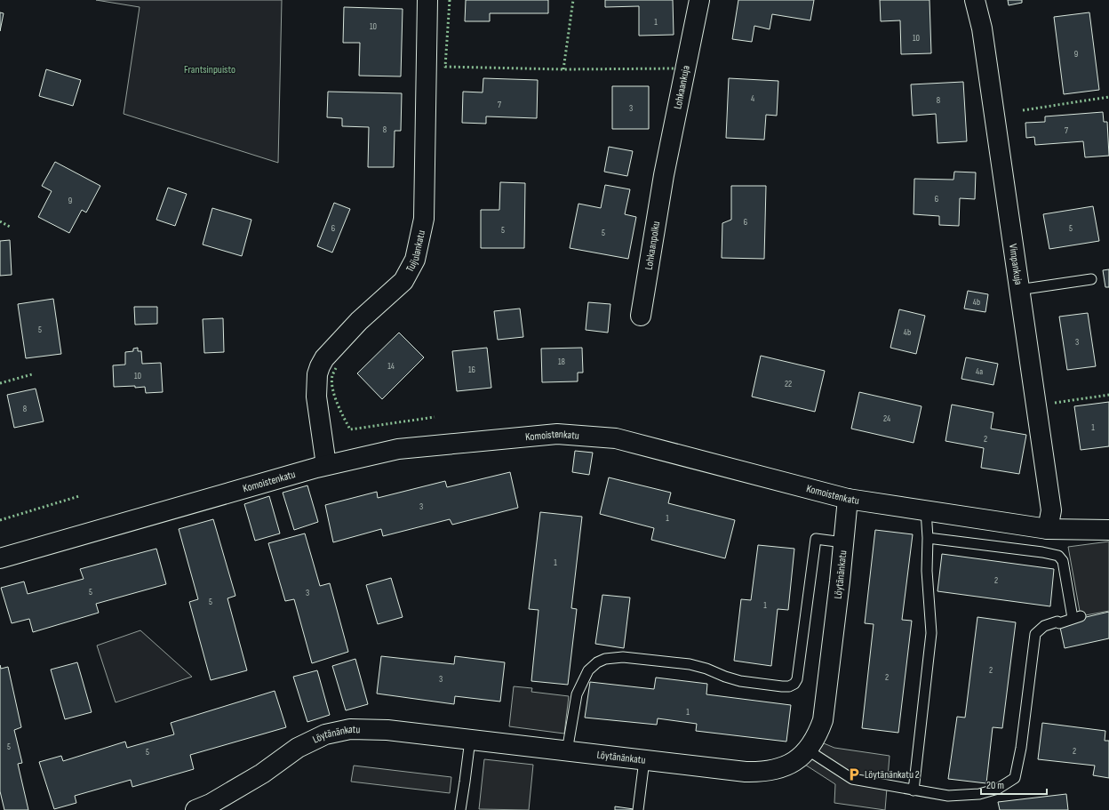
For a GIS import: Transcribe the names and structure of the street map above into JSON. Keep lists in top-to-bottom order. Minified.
{"streets":{"street":["Lohkaankuja","Lohkaanpolku","Tuijulankatu","Vimpankuja","Komoistenkatu","Löytänänkatu"]},"crossings":[["Lohkaankuja","Lohkaanpolku"],["Tuijulankatu","Komoistenkatu"],["Vimpankuja","Komoistenkatu"],["Komoistenkatu","Löytänänkatu"]],"parks":["Frantsinpuisto"],"places":{"parking":["Löytänänkatu 2"]},"house_numbers":["1","10","10","9","4","8","7","3","8","7","6","9","6","6","5","5","5","4b","5","4b","3","18","14","16","4a","10","22","8","24","1","2","3","1","1","2","5","3","5","1","2","2","3","1","5","2","5"],"scale_bar":"20 m"}
